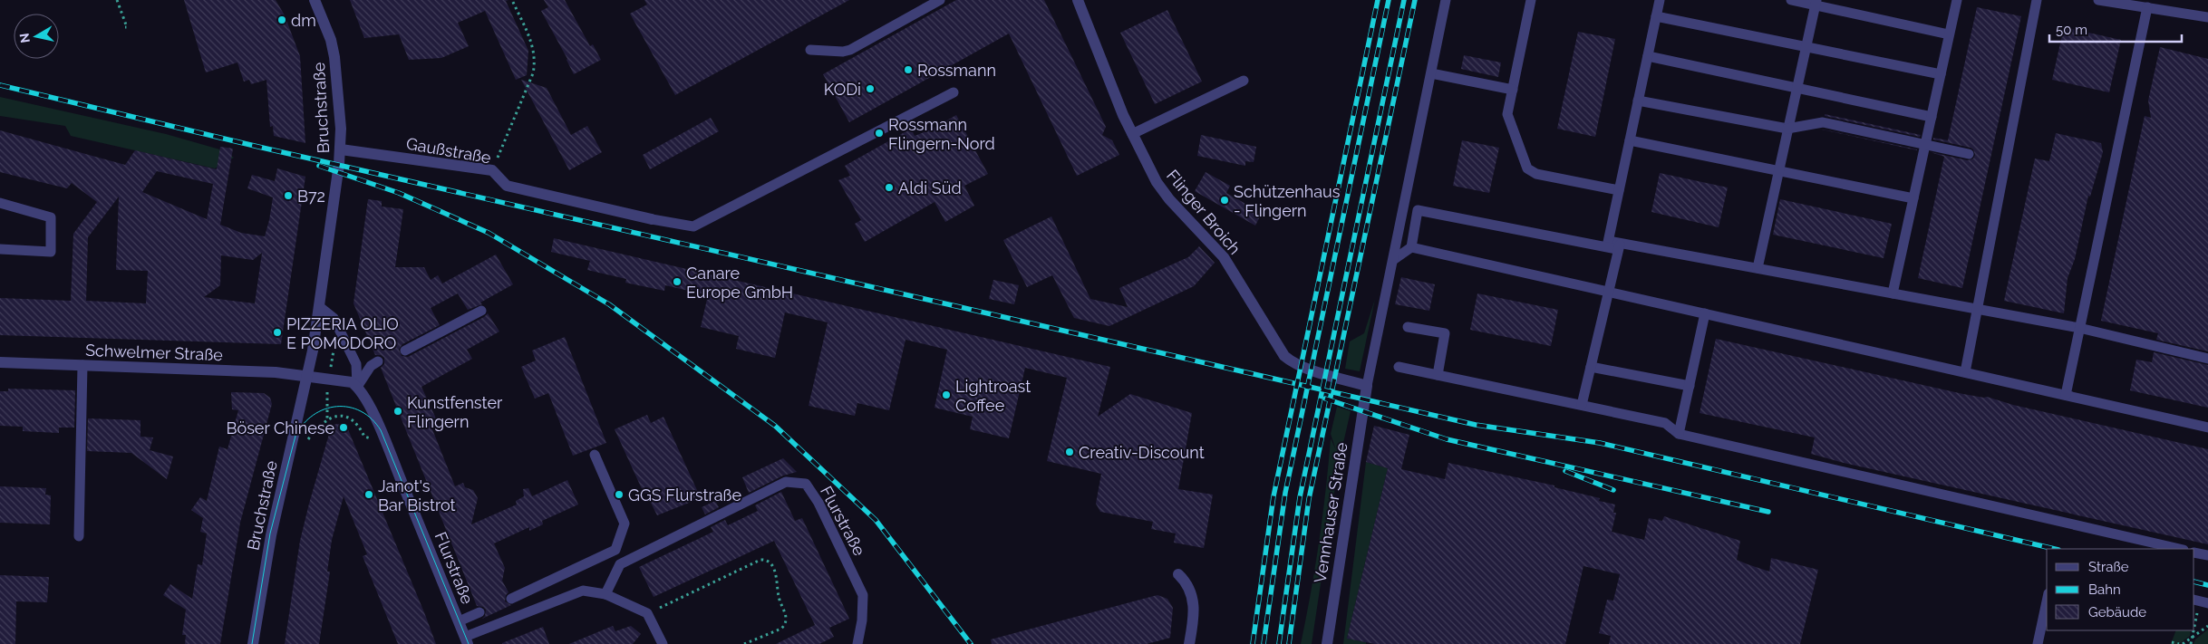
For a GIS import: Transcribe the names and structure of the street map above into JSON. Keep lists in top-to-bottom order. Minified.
{"streets":{"street":["Bruchstraße","Gaußstraße","Flinger Broich","Schwelmer Straße","Vennhauser Straße","Flurstraße"]},"crossings":[["Bruchstraße","Gaußstraße"],["Bruchstraße","Schwelmer Straße"],["Bruchstraße","Flurstraße"],["Flinger Broich","Vennhauser Straße"]],"places":["dm","Rossmann","KODi","Rossmann Flingern-Nord","Aldi Süd","B72","Schützenhaus - Flingern","Canare Europe GmbH","PIZZERIA OLIO E POMODORO","Lightroast Coffee","Kunstfenster Flingern","Böser Chinese","Creativ-Discount","Janot's Bar Bistrot","GGS Flurstraße"],"legend":["Straße","Bahn","Gebäude"],"scale_bar":"50 m","north":"left"}
